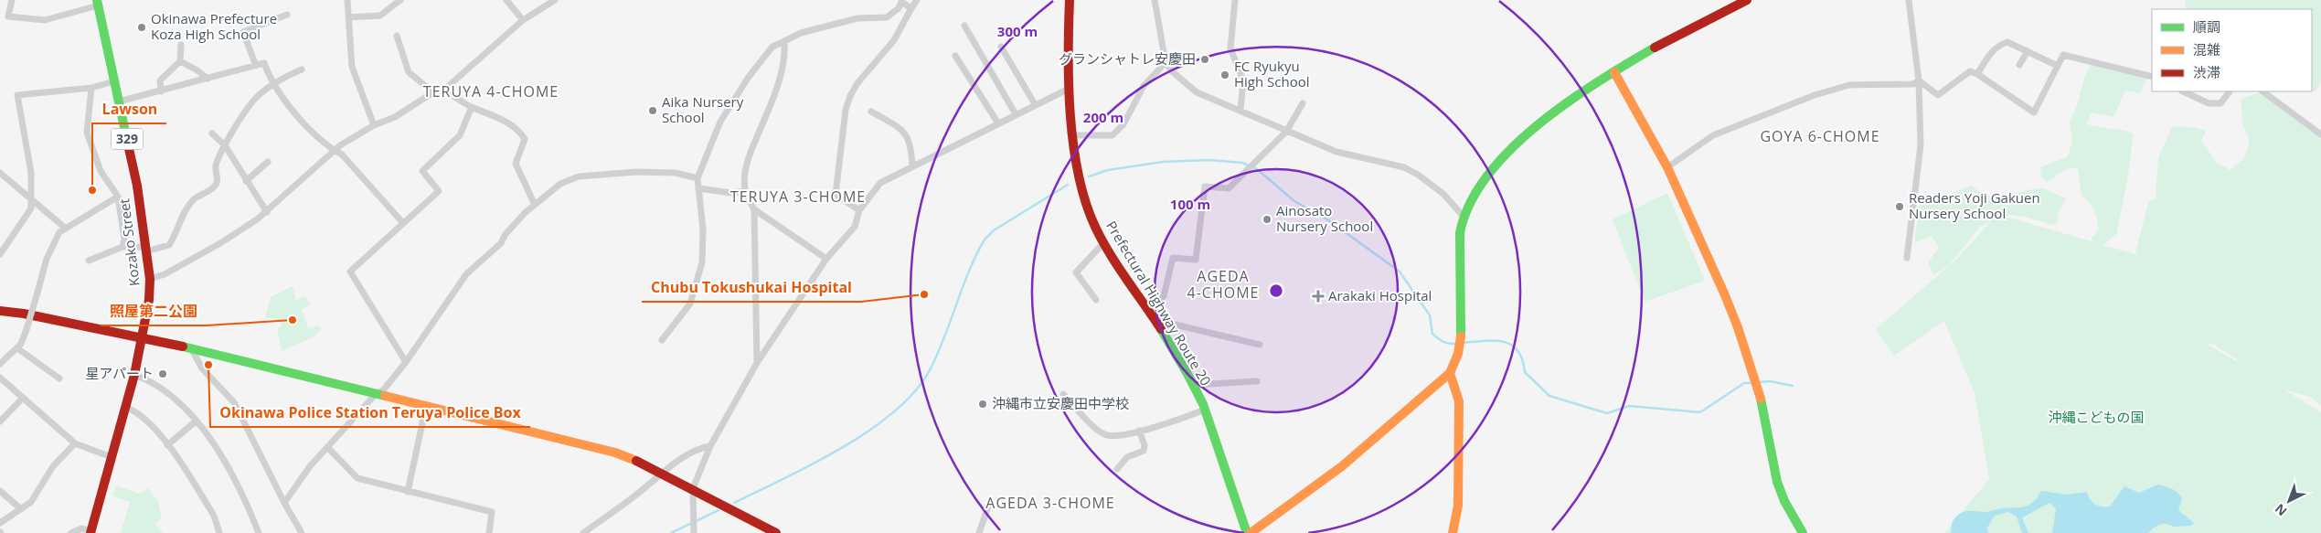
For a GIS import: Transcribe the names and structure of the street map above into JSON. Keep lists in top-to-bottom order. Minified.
{"streets":{"main road":["329","Kozako Street","Prefectural Highway Route 20"]},"districts":["TERUYA 4-CHOME","GOYA 6-CHOME","TERUYA 3-CHOME","AGEDA 4-CHOME","AGEDA 3-CHOME"],"parks":["沖縄こどもの国"],"places":{"other":["Okinawa Prefecture Koza High School","グランシャトレ安慶田","FC Ryukyu High School","Aika Nursery School","Lawson","Readers Yoji Gakuen Nursery School","Ainosato Nursery School","Chubu Tokushukai Hospital","照屋第二公園","Okinawa Police Station Teruya Police Box","星アパート","沖縄市立安慶田中学校"],"health":["Arakaki Hospital"]},"legend":["順調","混雑","渋滞"],"north":"bottom left","rings":["300 m","200 m","100 m"]}
